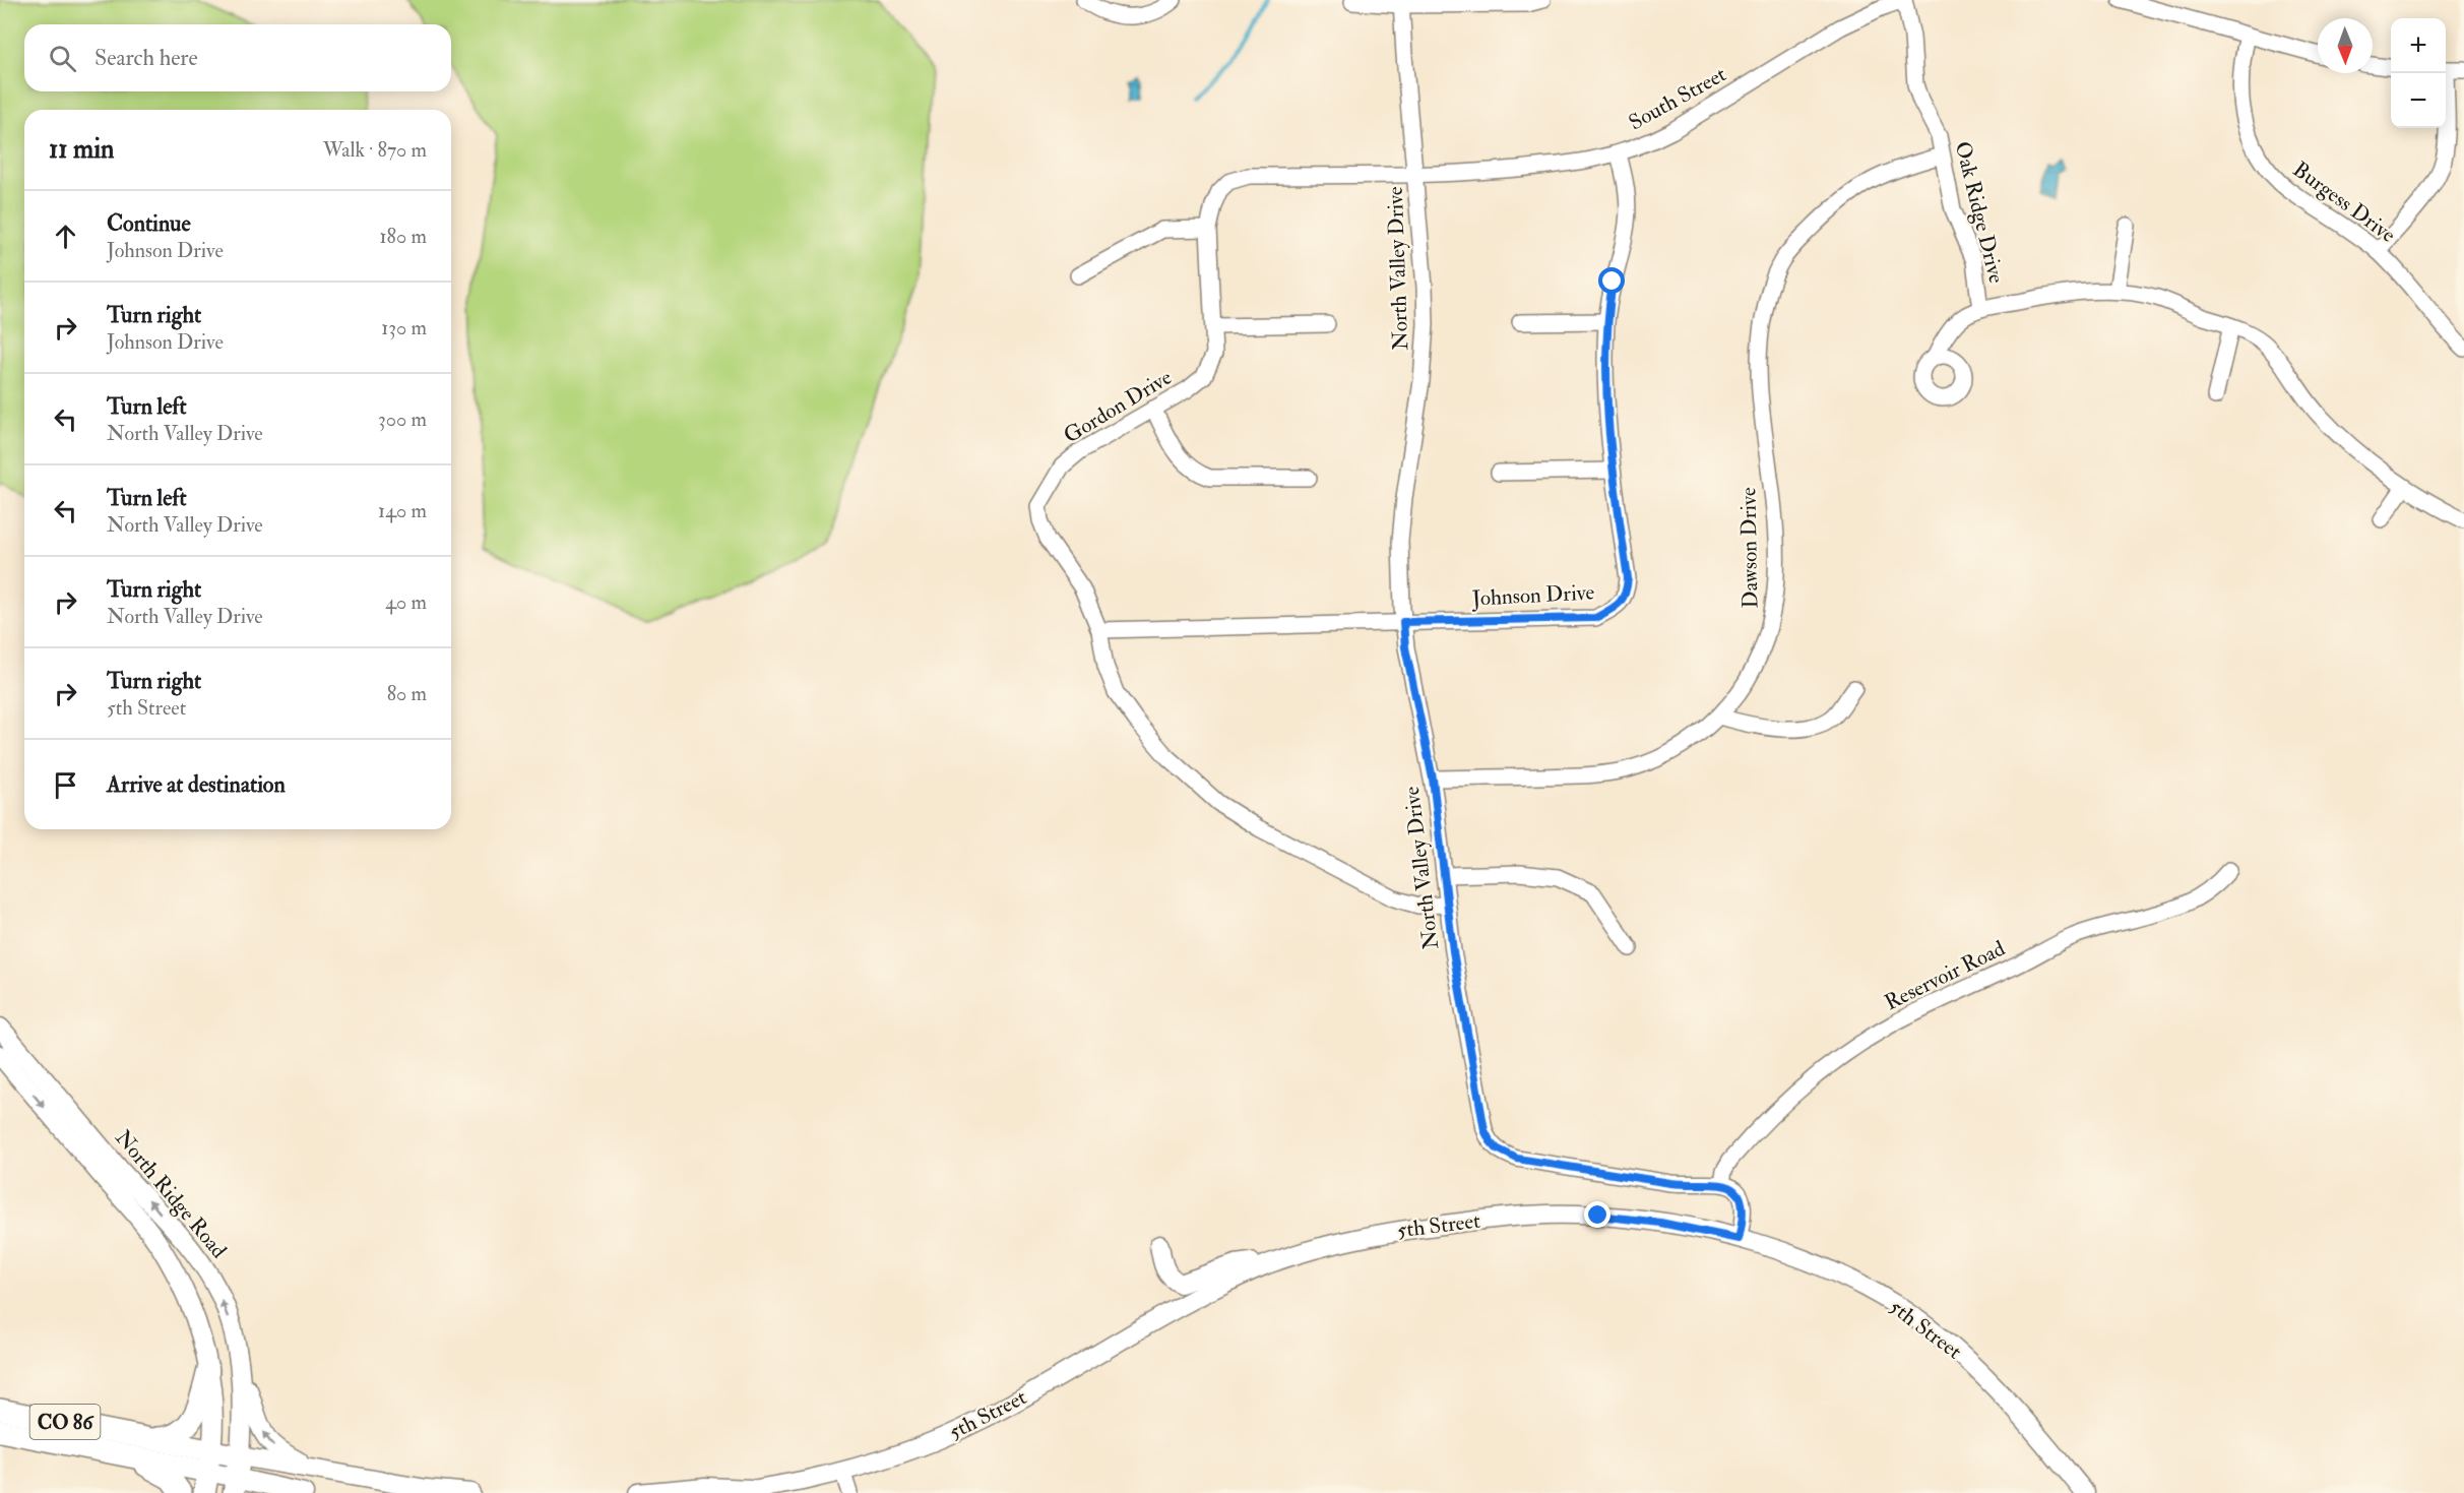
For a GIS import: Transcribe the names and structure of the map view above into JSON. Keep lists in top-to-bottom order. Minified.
{"streets":{"highway":["CO 86"],"main road":["North Ridge Road","5th Street"],"street":["South Street","Burgess Drive","Oak Ridge Drive","North Valley Drive","Gordon Drive","Dawson Drive","Johnson Drive","Reservoir Road"]},"crossings":[["South Street","Oak Ridge Drive"],["South Street","North Valley Drive"],["South Street","Gordon Drive"],["South Street","Johnson Drive"],["Oak Ridge Drive","Dawson Drive"],["North Valley Drive","Gordon Drive"],["North Valley Drive","Dawson Drive"],["North Valley Drive","Johnson Drive"],["North Valley Drive","Reservoir Road"],["Gordon Drive","Johnson Drive"],["North Ridge Road","CO 86"]],"north":"bottom","page":{"map_buttons":["+","−"],"search":"Search here","heading":["11 min","Walk · 870 m"],"list":[["Continue","Johnson Drive","180 m"],["Turn right","Johnson Drive","130 m"],["Turn left","North Valley Drive","300 m"],["Turn left","North Valley Drive","140 m"],["Turn right","North Valley Drive","40 m"],["Turn right","5th Street","80 m"],"Arrive at destination"]}}
